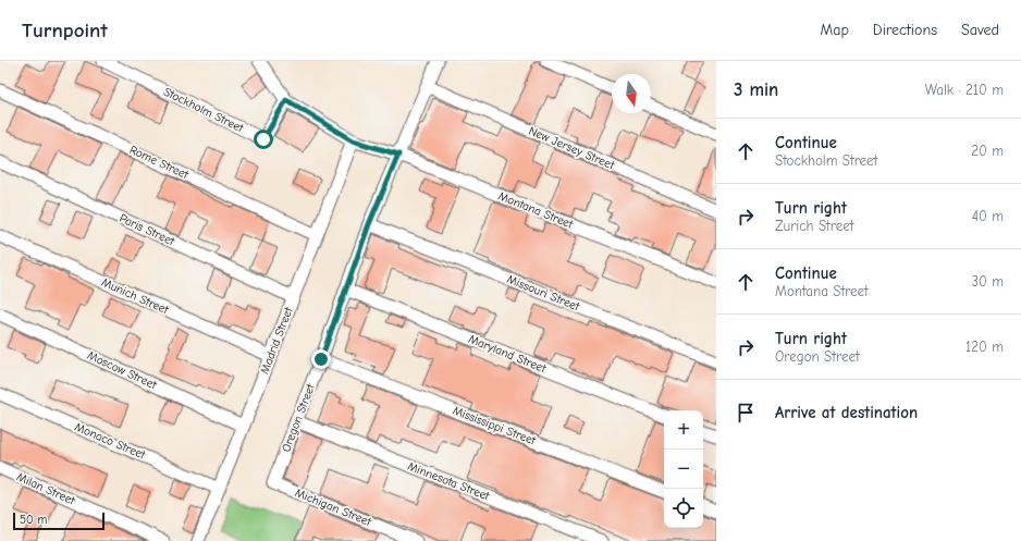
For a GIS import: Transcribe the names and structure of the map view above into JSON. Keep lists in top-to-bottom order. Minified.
{"streets":{"street":["Stockholm Street","New Jersey Street","Rome Street","Montana Street","Paris Street","Missouri Street","Munich Street","Madrid Street","Maryland Street","Moscow Street","Oregon Street","Mississippi Street","Monaco Street","Minnesota Street","Milan Street","Michigan Street"]},"crossings":[["Stockholm Street","Montana Street"],["New Jersey Street","Oregon Street"],["Rome Street","Madrid Street"],["Montana Street","Madrid Street"],["Montana Street","Oregon Street"],["Paris Street","Madrid Street"],["Missouri Street","Oregon Street"],["Munich Street","Madrid Street"],["Madrid Street","Moscow Street"],["Madrid Street","Monaco Street"],["Maryland Street","Oregon Street"],["Oregon Street","Mississippi Street"],["Oregon Street","Minnesota Street"],["Oregon Street","Michigan Street"]],"scale_bar":"50 m","north":"bottom","page":{"header":"Turnpoint","nav":["Map","Directions","Saved"],"heading":["3 min","Walk · 210 m"],"list":[["Continue","Stockholm Street","20 m"],["Turn right","Zurich Street","40 m"],["Continue","Montana Street","30 m"],["Turn right","Oregon Street","120 m"],"Arrive at destination"],"map_buttons":["+","−"],"scale":"50 m"}}
